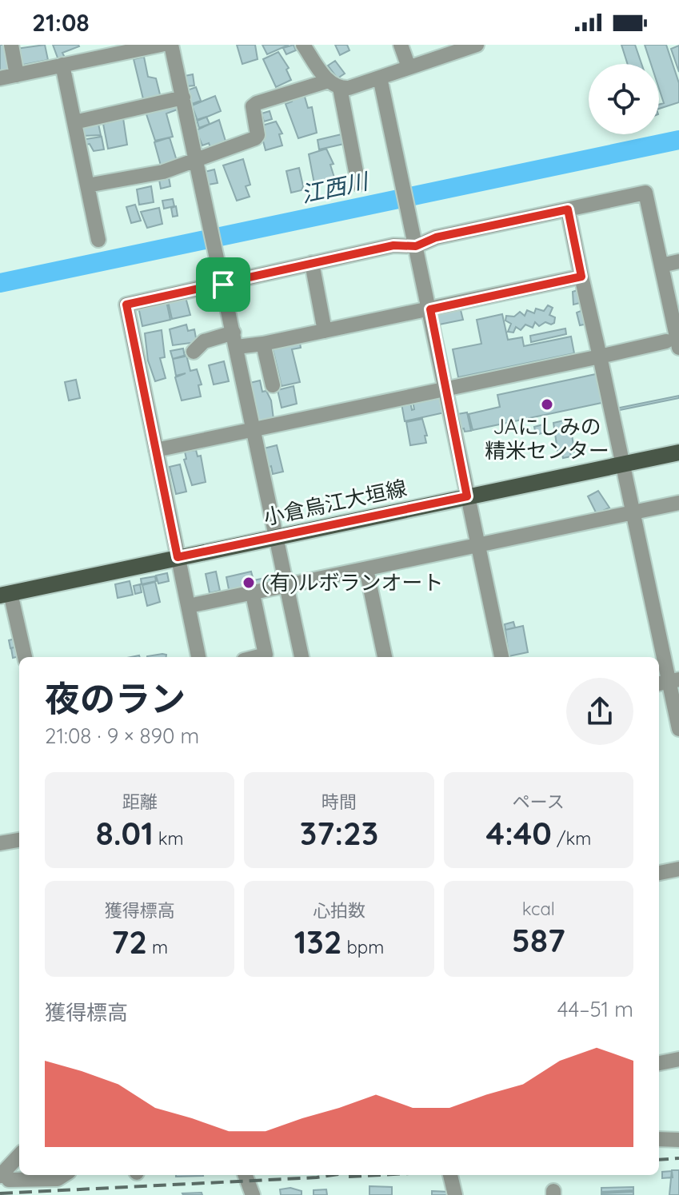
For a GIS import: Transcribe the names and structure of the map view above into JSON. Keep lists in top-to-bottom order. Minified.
{"streets":{"main road":["小倉烏江大垣線"]},"water":["江西川"],"places":["JAにしみの 精米センター","(有)ルボランオート"],"page":{"status":"21:08","heading":["夜のラン","21:08 · 9 × 890 m"],"stats":[["距離","8.01 km"],["時間","37:23"],["ペース","4:40 /km"],["獲得標高","72 m"],["心拍数","132 bpm"],["kcal","587"]],"chart":["獲得標高","44–51 m"]}}
